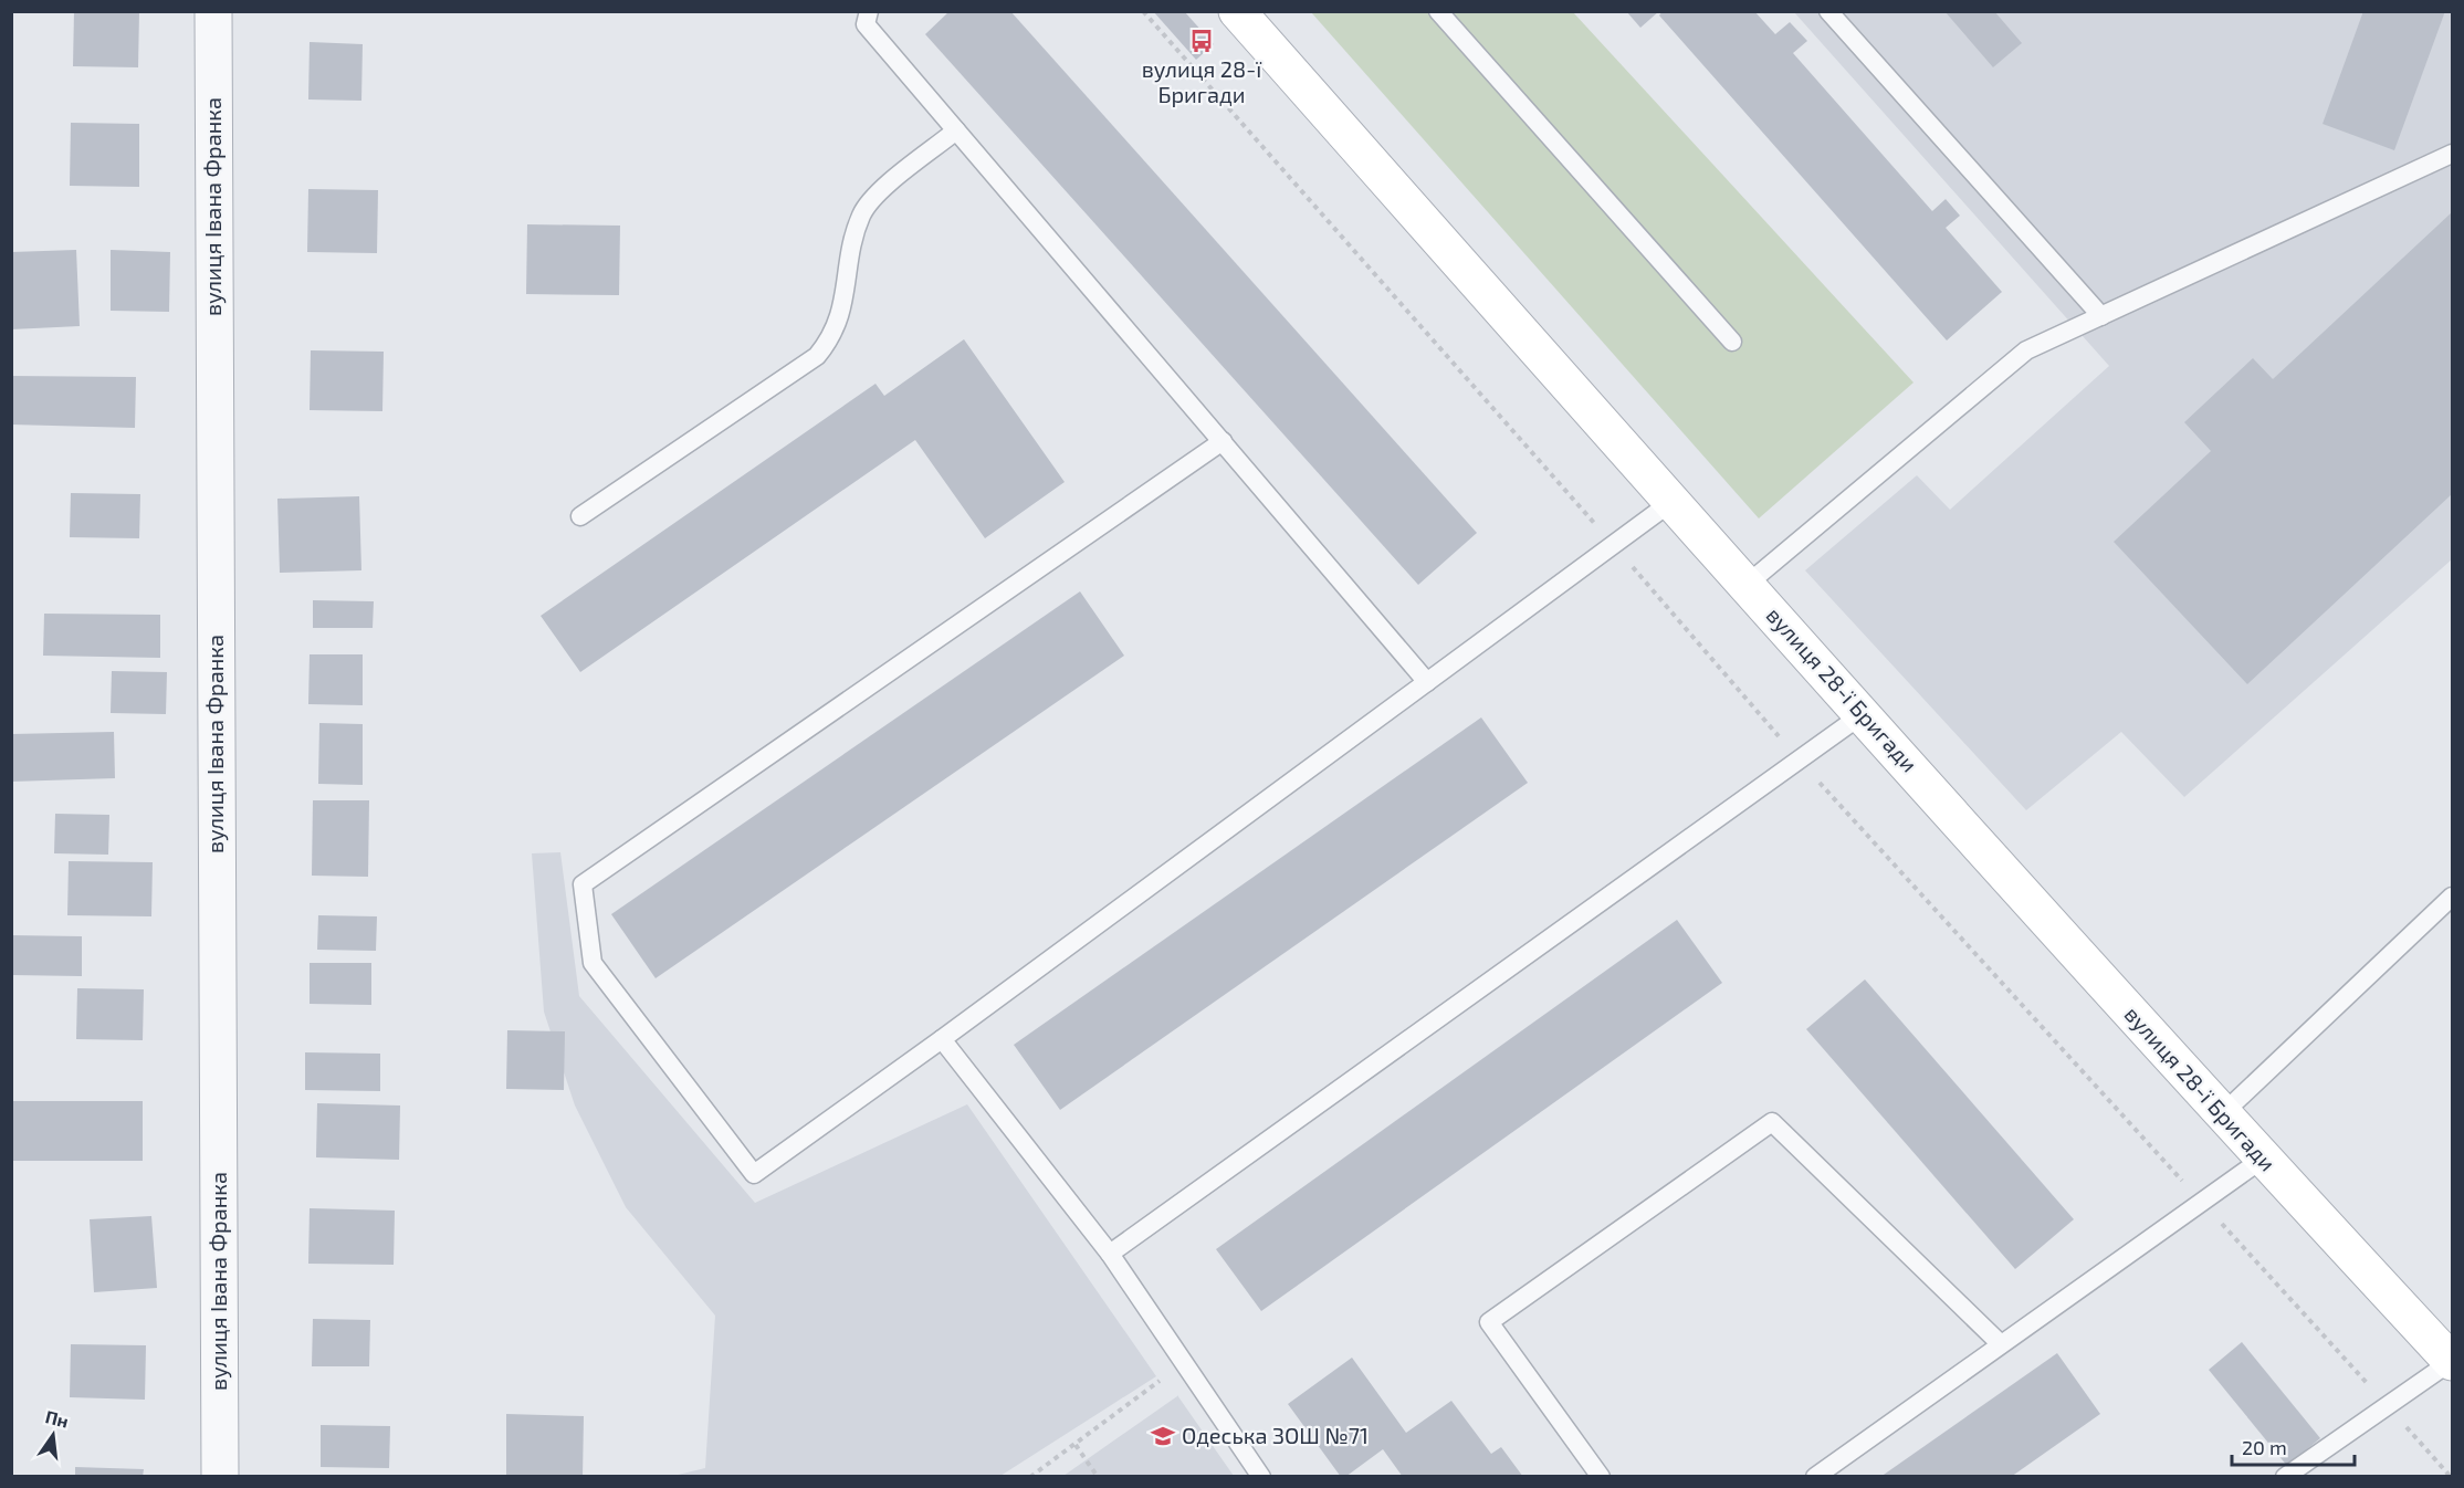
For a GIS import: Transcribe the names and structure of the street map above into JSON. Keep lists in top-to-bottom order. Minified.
{"streets":{"street":["вулиця Івана Франка","вулиця 28-ї Бригади"]},"places":{"bus stop":["вулиця 28-ї Бригади"],"school or university":["Одеська ЗОШ №71"]},"scale_bar":"20 m","north":"top"}
